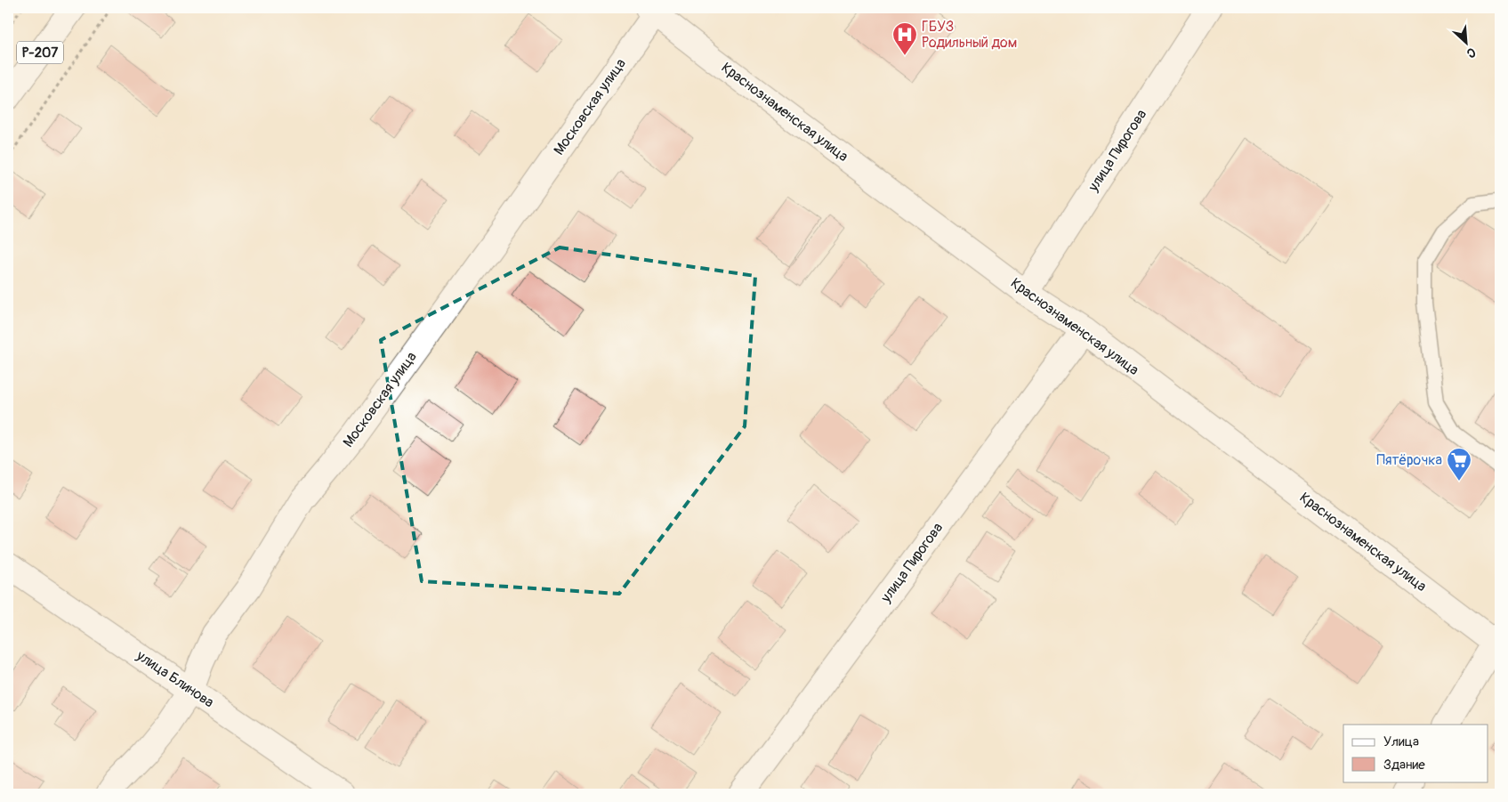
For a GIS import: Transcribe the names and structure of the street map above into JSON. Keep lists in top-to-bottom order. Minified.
{"streets":{"street":["Р-207","Московская улица","Краснознаменская улица","улица Пирогова","улица Блинова"]},"crossings":[["Московская улица","Краснознаменская улица"],["Московская улица","улица Блинова"],["Краснознаменская улица","улица Пирогова"]],"places":{"hospital":["ГБУЗ Родильный дом"],"supermarket":["Пятёрочка"]},"legend":["Улица","Здание"],"north":"bottom right"}
